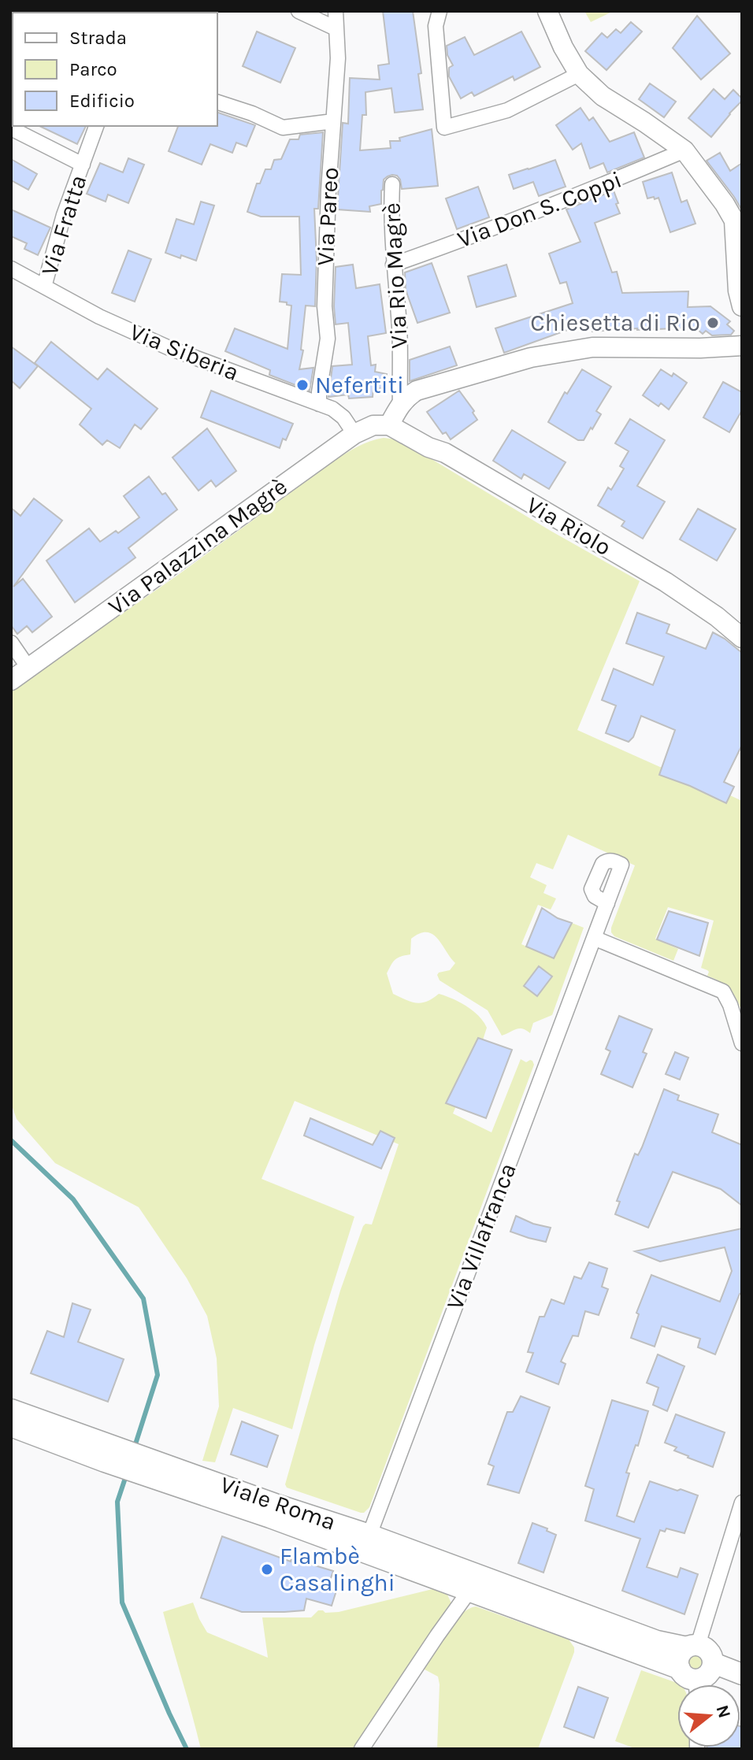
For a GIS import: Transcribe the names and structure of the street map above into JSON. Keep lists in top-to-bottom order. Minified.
{"streets":{"main road":["Viale Roma"],"street":["Via Don S. Coppi","Via Pareo","Via Fratta","Via Rio Magrè","Via Siberia","Via Riolo","Via Palazzina Magrè","Via Villafranca"]},"crossings":[["Via Don S. Coppi","Via Rio Magrè"],["Via Pareo","Via Siberia"],["Via Fratta","Via Siberia"],["Via Rio Magrè","Via Riolo"],["Via Rio Magrè","Via Palazzina Magrè"],["Via Siberia","Via Palazzina Magrè"],["Via Riolo","Via Palazzina Magrè"],["Via Villafranca","Viale Roma"]],"places":["Chiesetta di Rio","Nefertiti","Flambè Casalinghi"],"legend":["Strada","Parco","Edificio"],"north":"right"}
